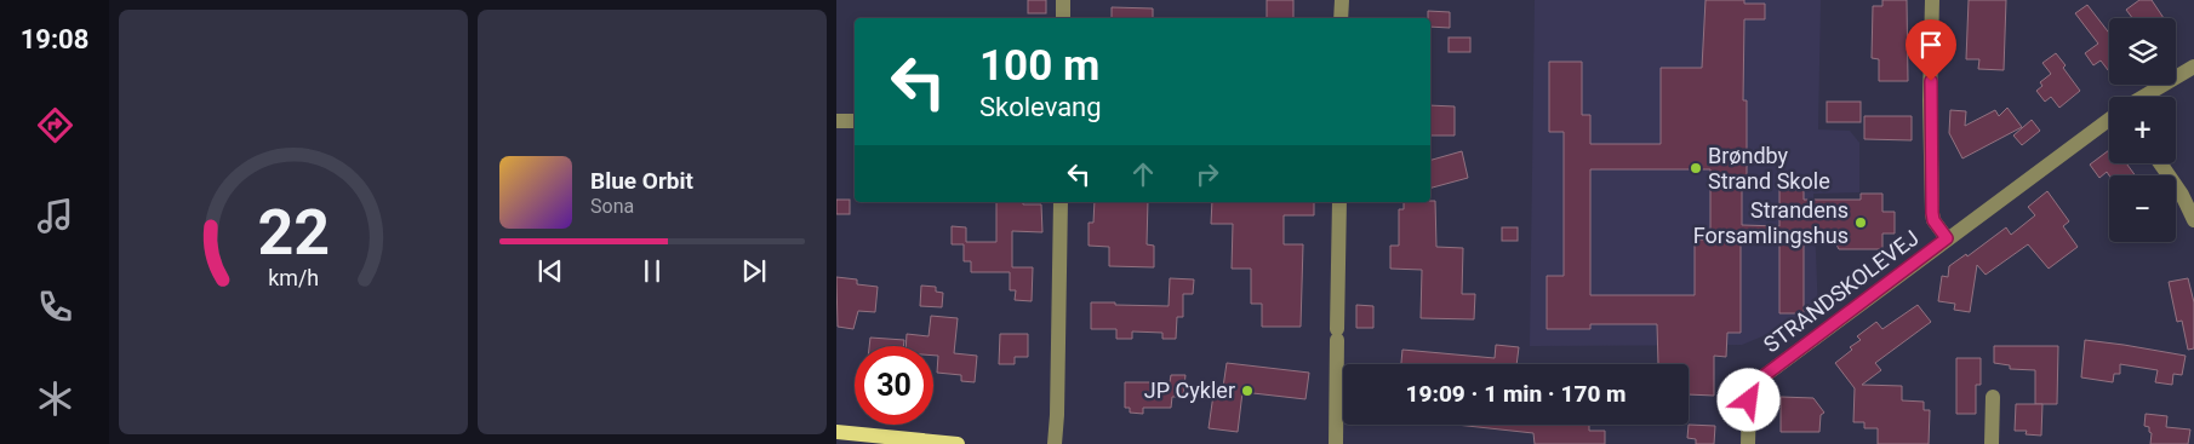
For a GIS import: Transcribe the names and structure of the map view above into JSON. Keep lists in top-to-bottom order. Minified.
{"streets":{"street":["STRANDSKOLEVEJ"]},"places":["Brøndby Strand Skole","Strandens Forsamlingshus","JP Cykler"],"page":{"tabs":"19:08","map_buttons":["+","−"],"turn":["100 m","Skolevang"],"song":["Blue Orbit","Sona"],"limit":"30","trip":"19:09 · 1 min · 170 m","gauge":["22","km/h"]}}
